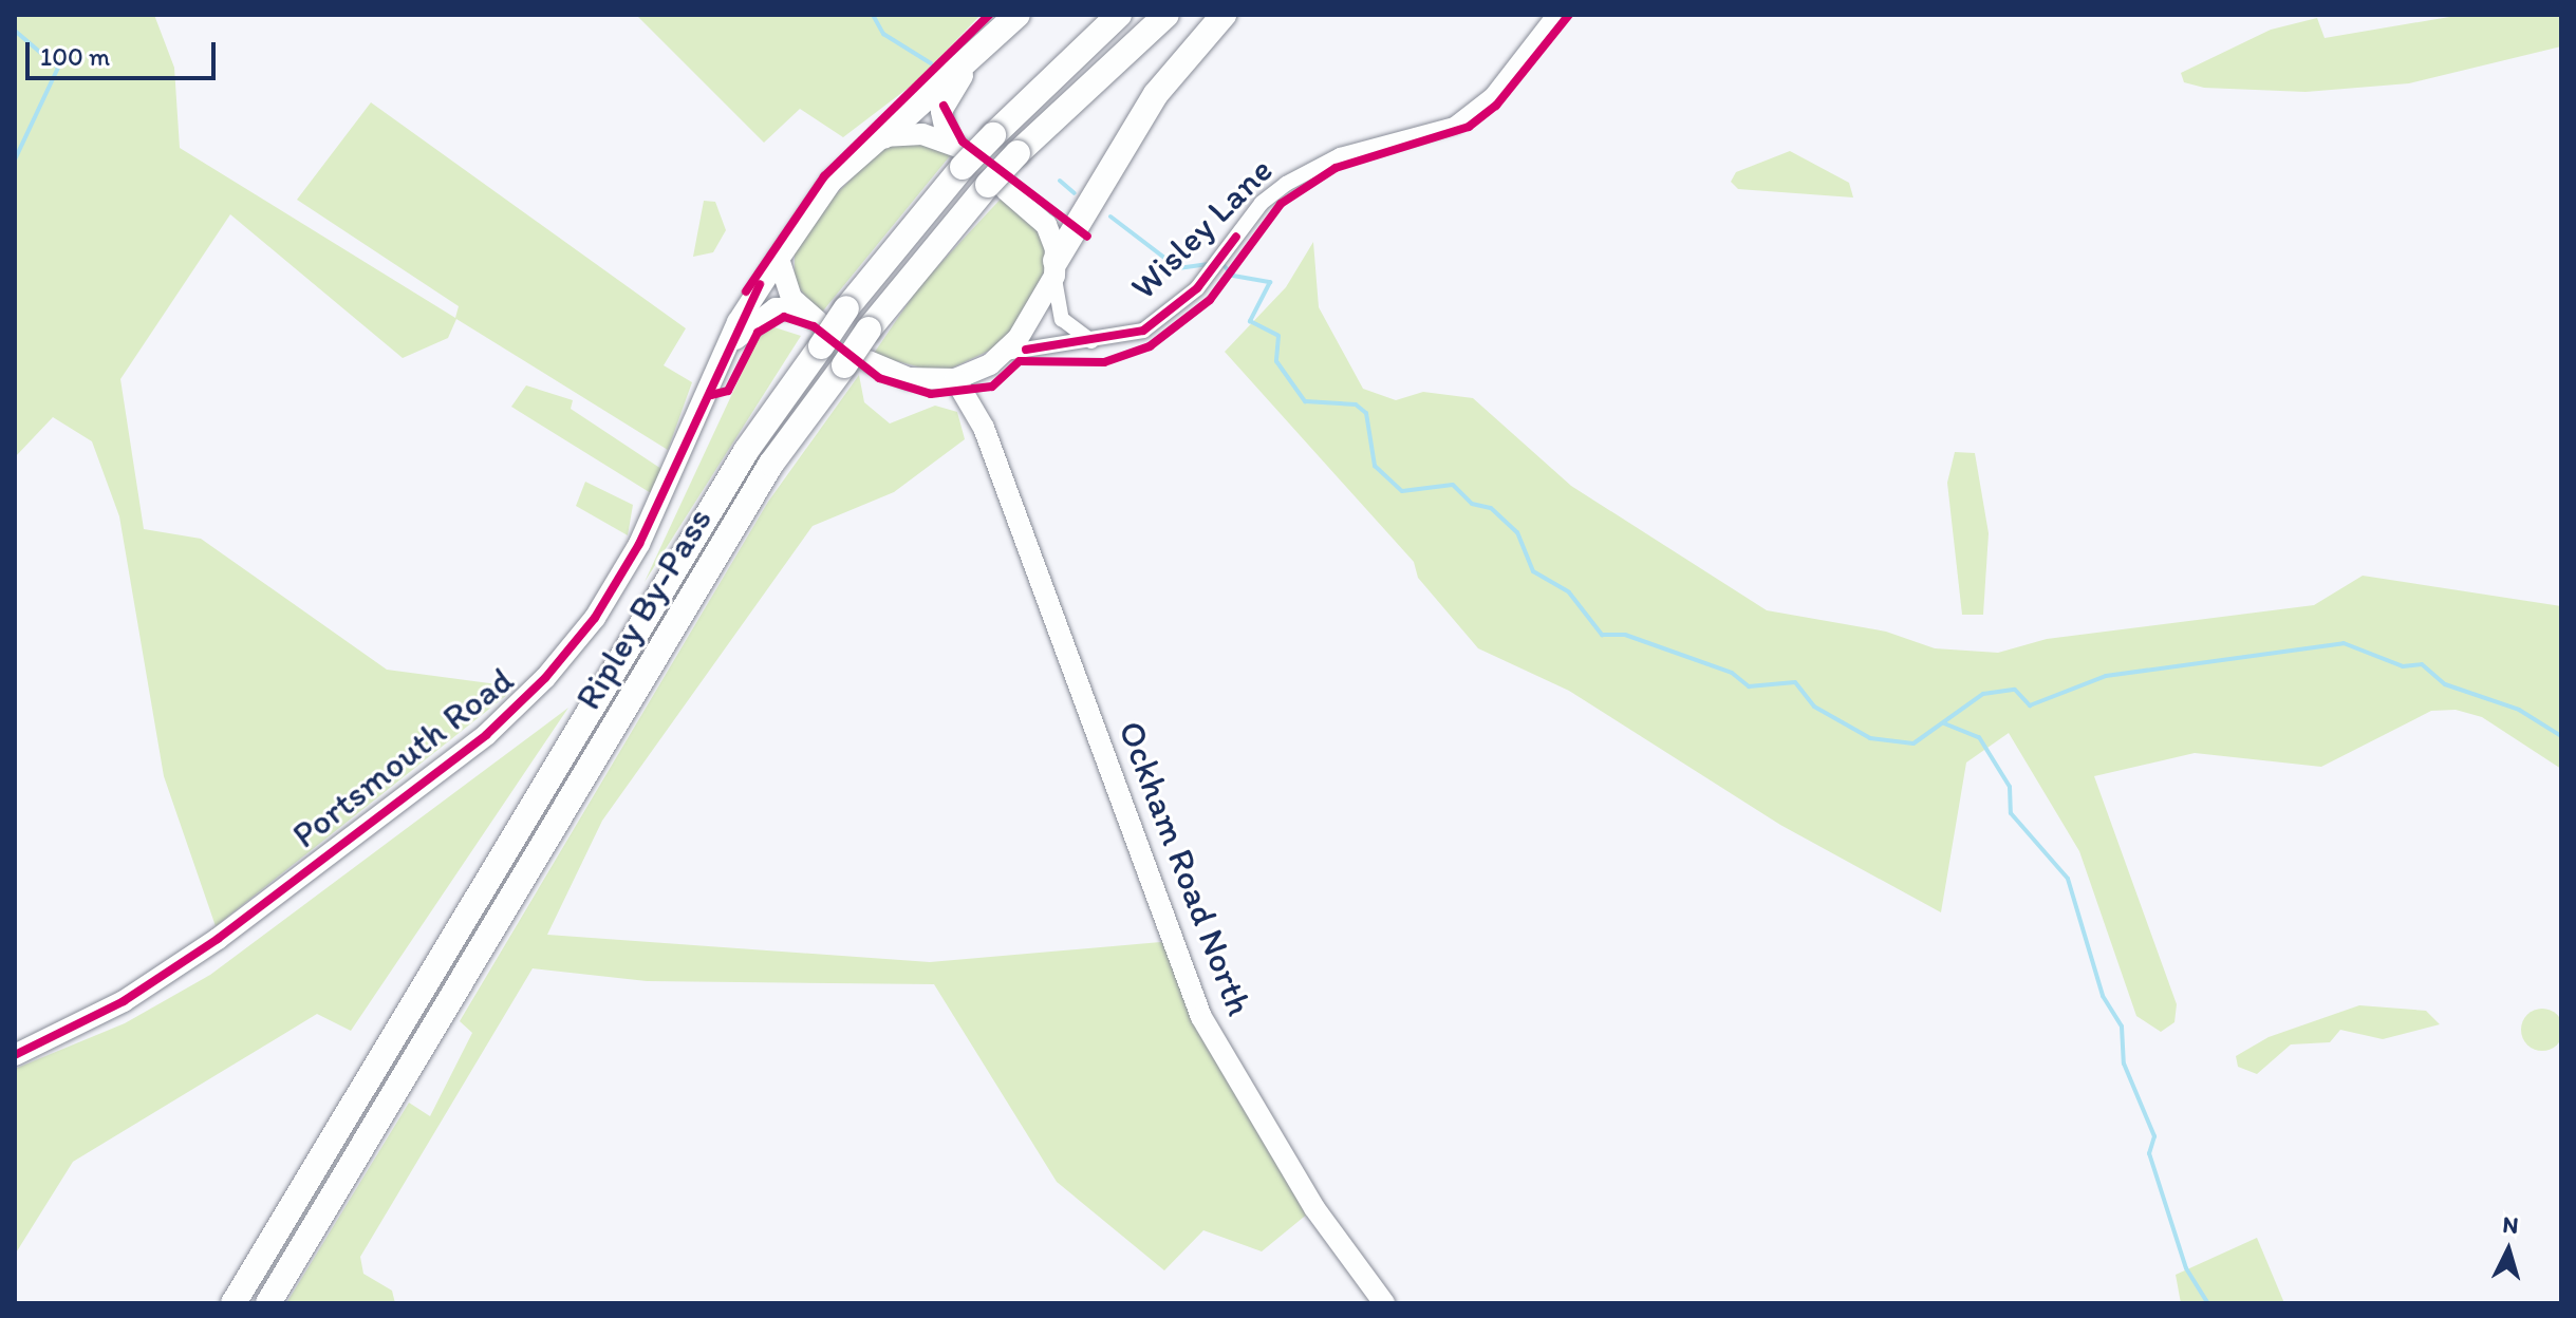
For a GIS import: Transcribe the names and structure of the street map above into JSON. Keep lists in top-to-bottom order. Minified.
{"streets":{"highway":["Ripley By-Pass"],"main road":["Portsmouth Road","Ockham Road North"],"street":["Wisley Lane"]},"crossings":[["Wisley Lane","Ockham Road North"],["Ripley By-Pass","Portsmouth Road"]],"scale_bar":"100 m","north":"top"}
